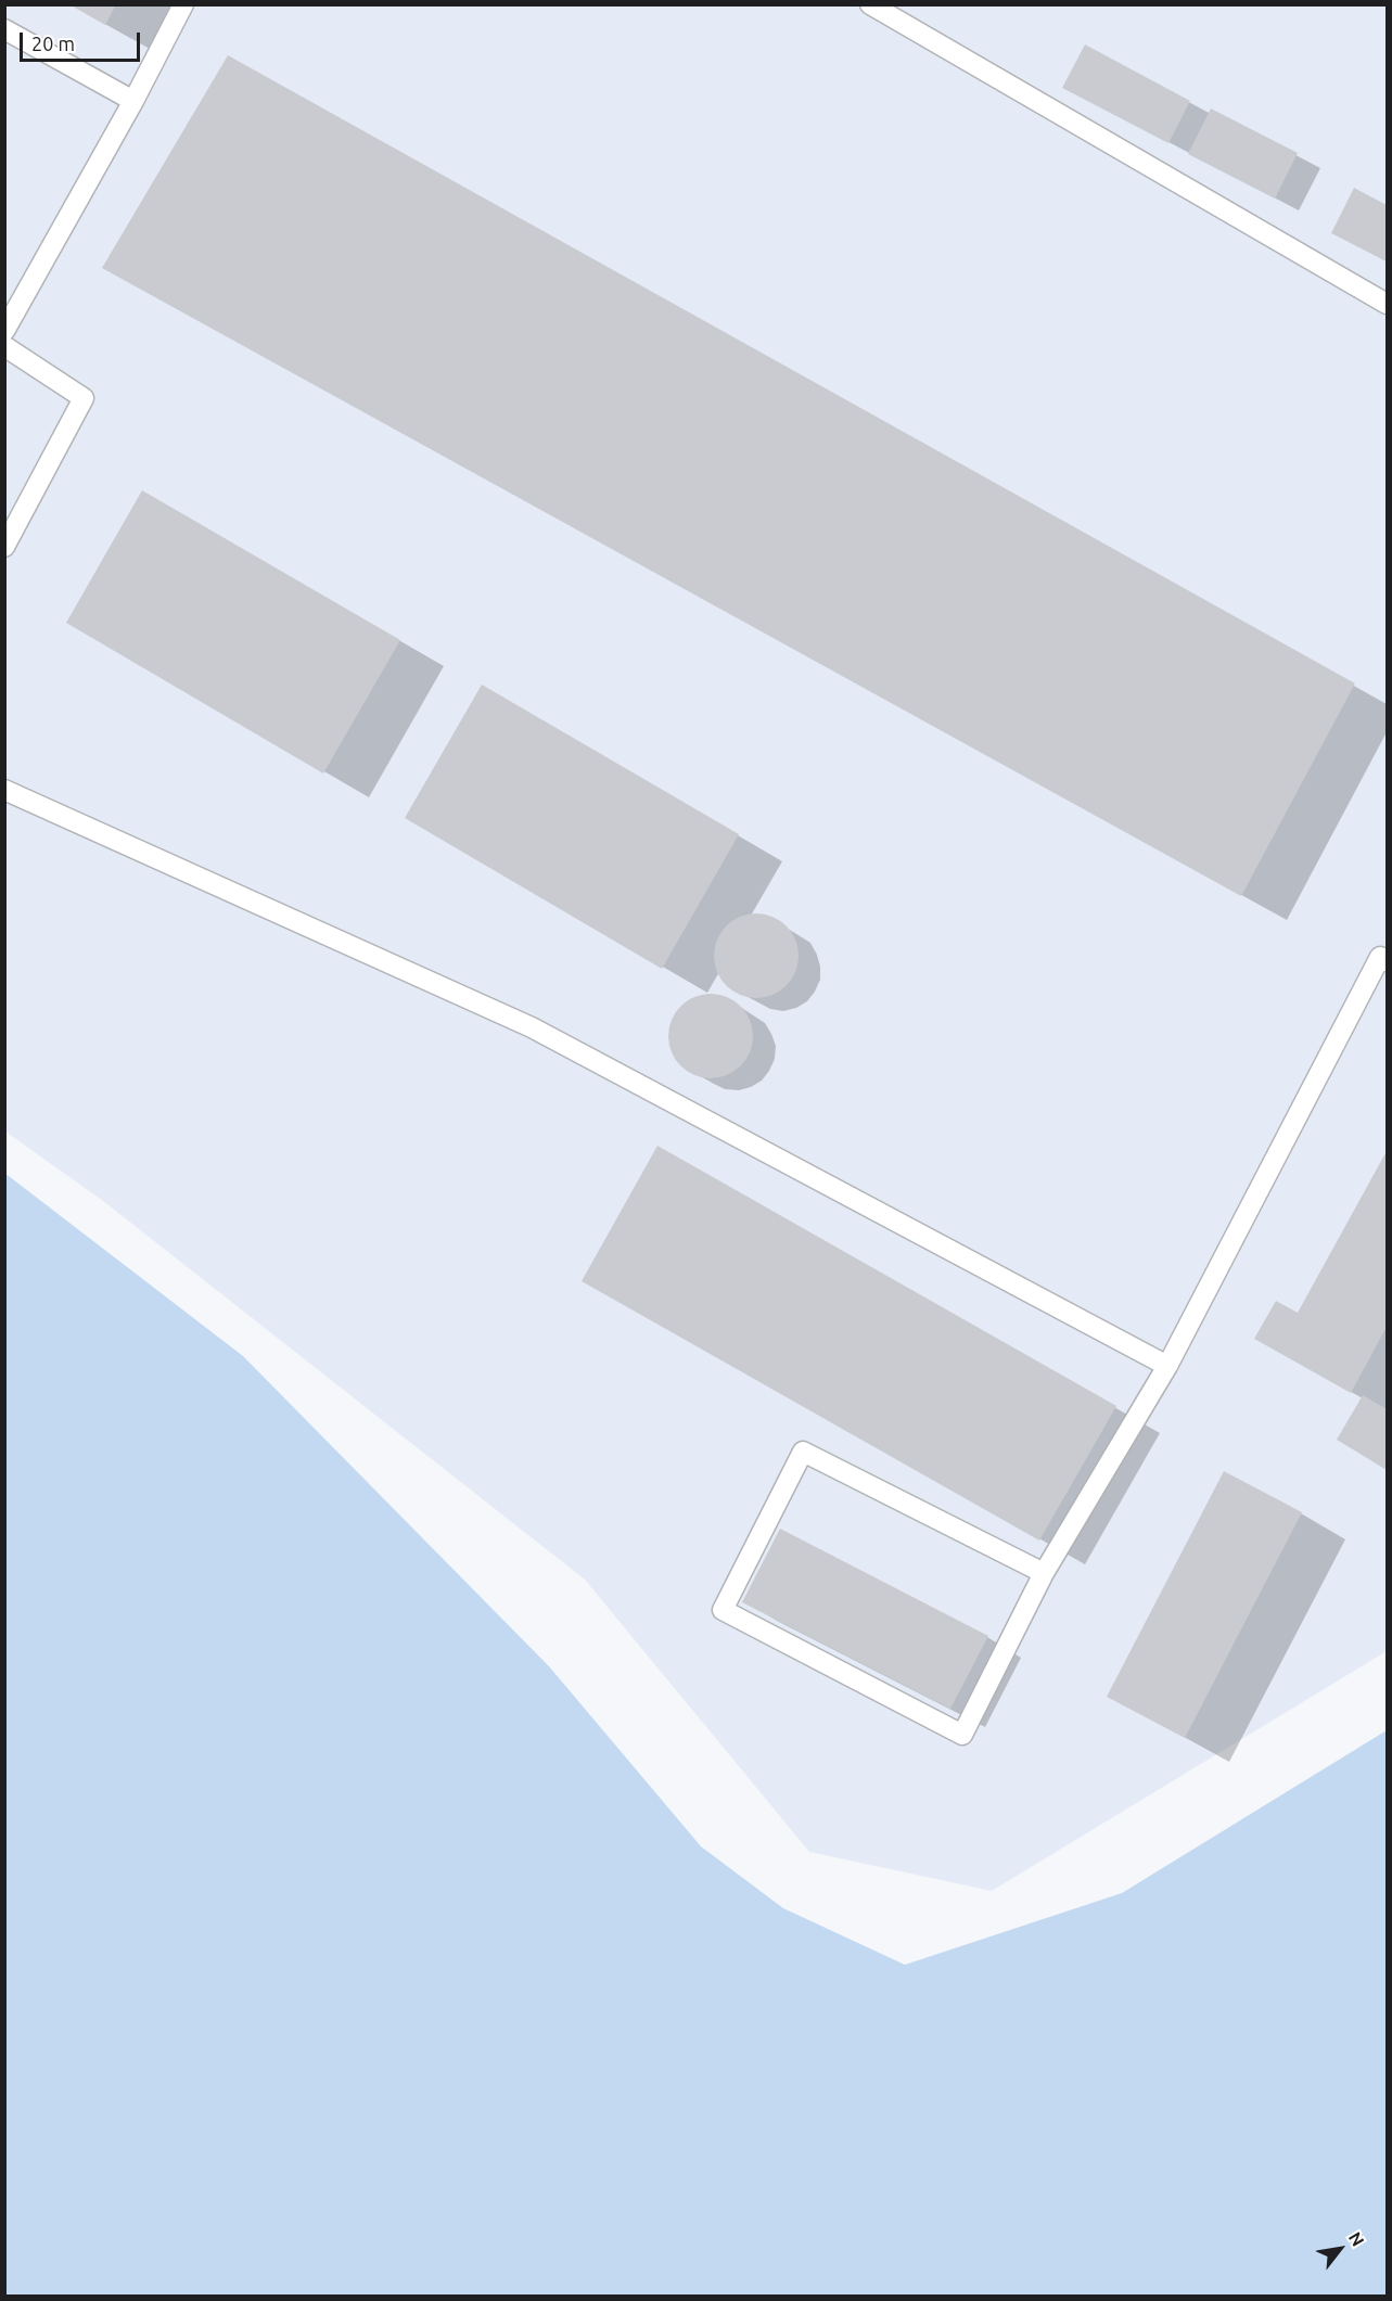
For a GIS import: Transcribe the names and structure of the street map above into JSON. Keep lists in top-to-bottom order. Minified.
{"scale_bar":"20 m","north":"top right"}
